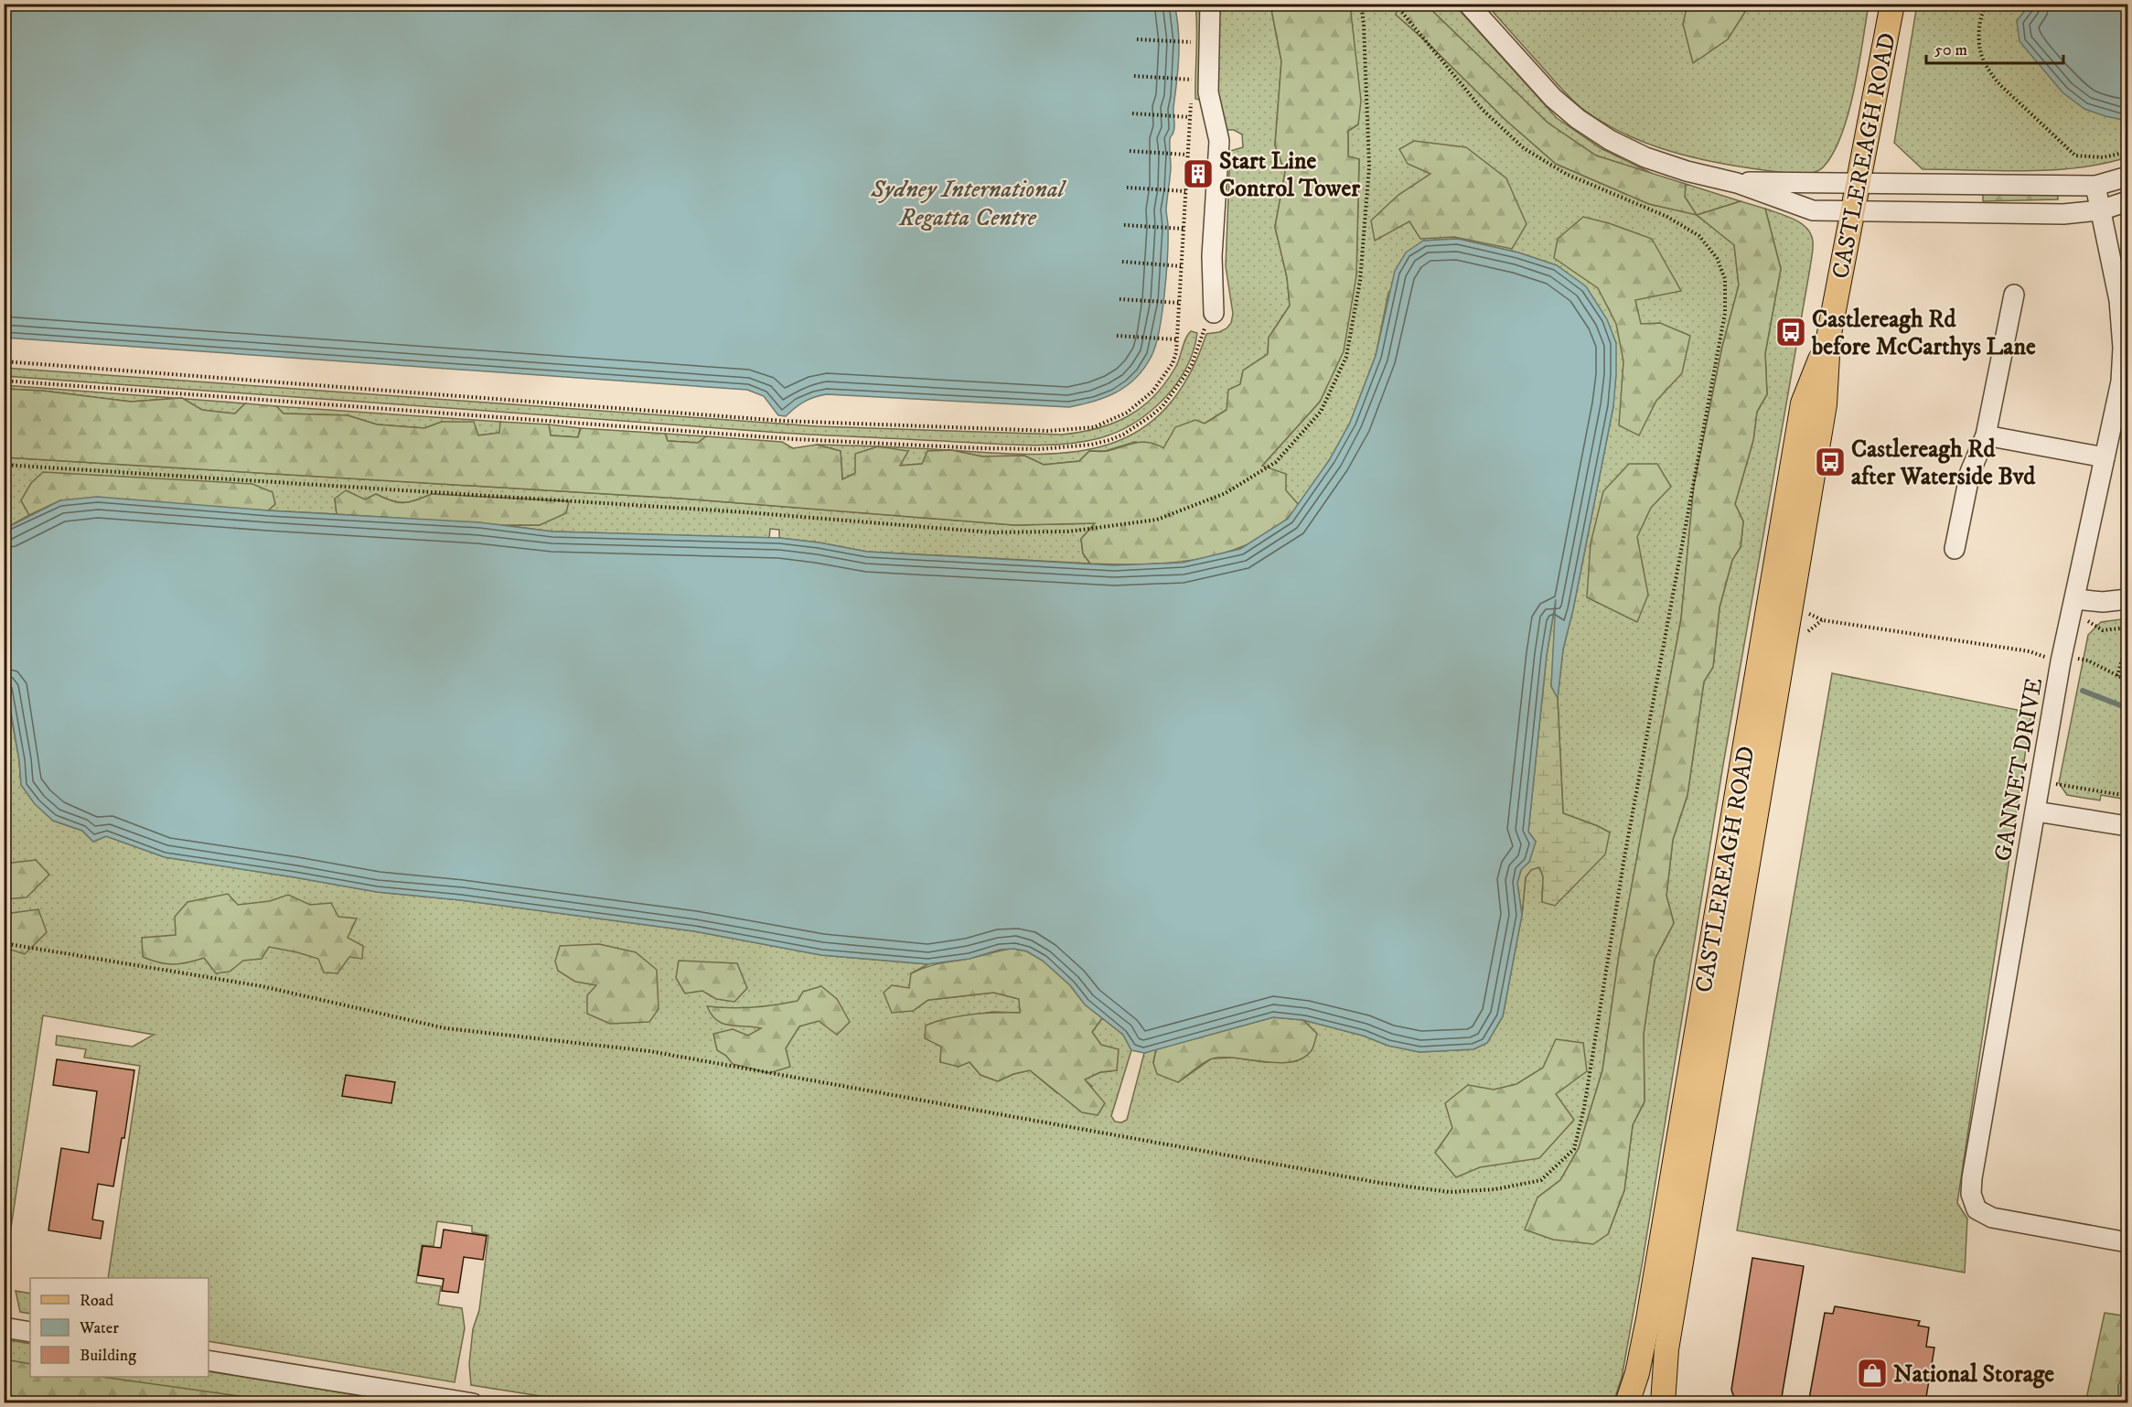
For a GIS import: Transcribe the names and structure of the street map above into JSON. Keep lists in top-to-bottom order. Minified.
{"streets":{"main road":["CASTLEREAGH ROAD"],"street":["GANNET DRIVE"]},"water":["Sydney International Regatta Centre"],"places":{"building":["Start Line Control Tower"],"bus stop":["Castlereagh Rd before McCarthys Lane","Castlereagh Rd after Waterside Bvd"],"shop":["National Storage"]},"legend":["Road","Water","Building"],"scale_bar":"50 m"}
